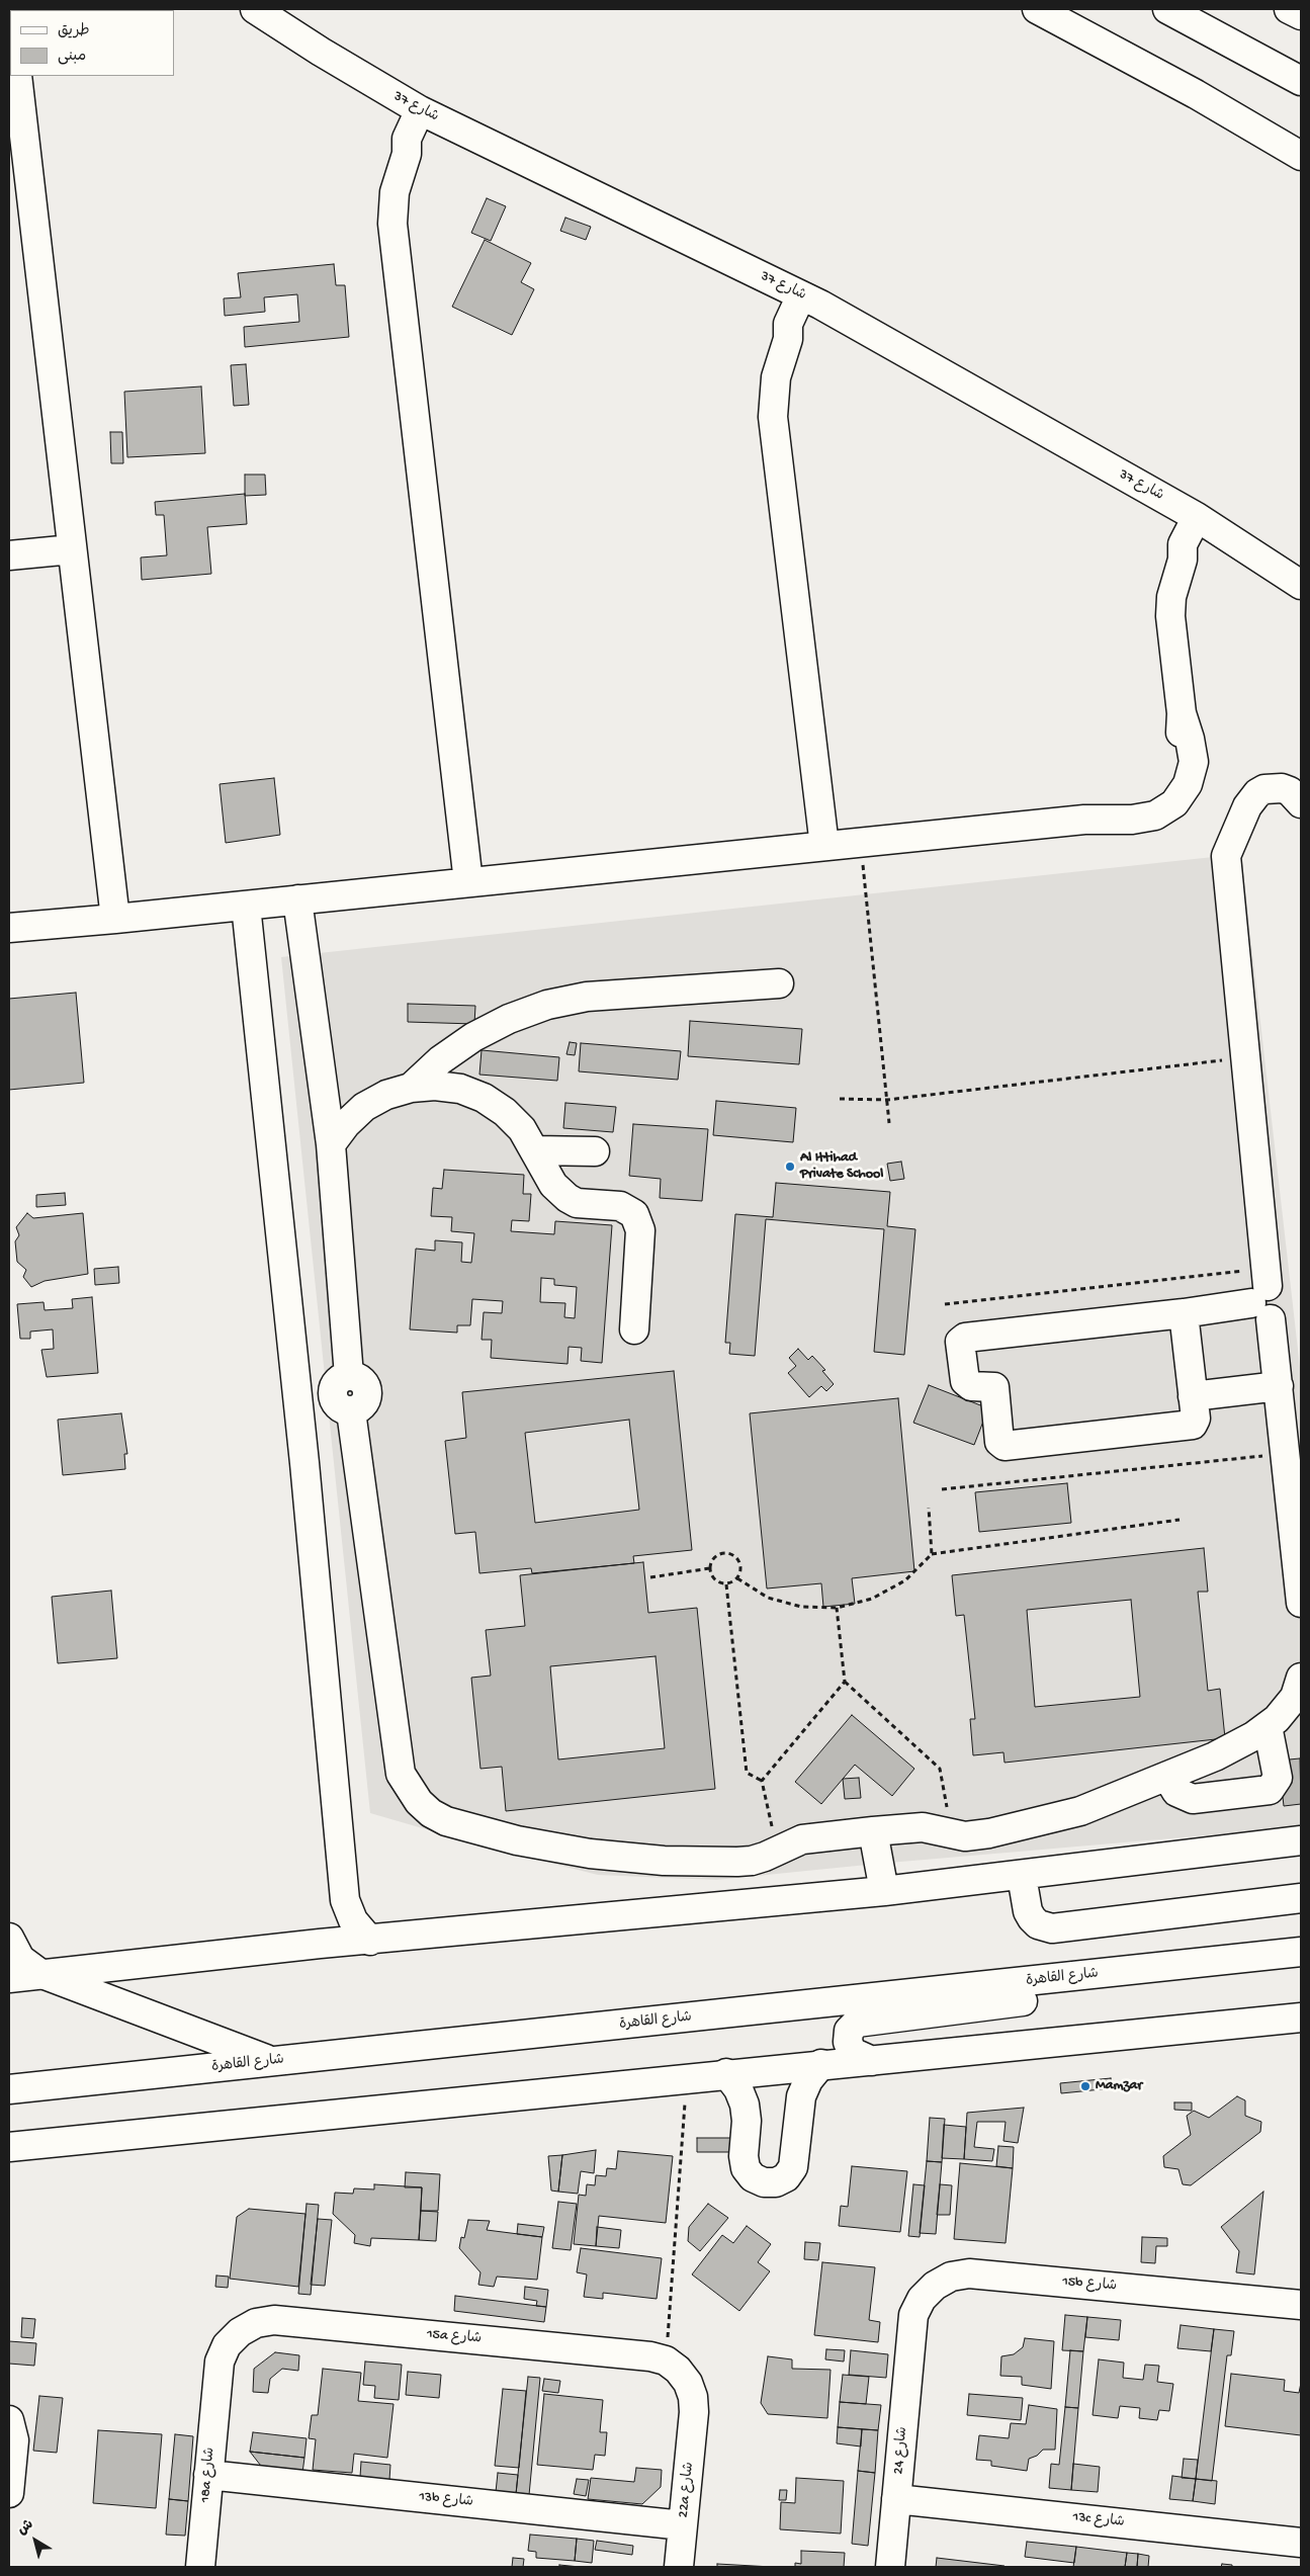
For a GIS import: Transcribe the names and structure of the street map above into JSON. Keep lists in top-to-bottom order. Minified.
{"streets":{"street":["شارع 37","شارع القاهرة","15b شارع","15a شارع","شارع 24","18a شارع","22a شارع","13b شارع","13c شارع"]},"crossings":[["15b شارع","شارع 24"],["15a شارع","18a شارع"],["15a شارع","22a شارع"],["شارع 24","13c شارع"],["18a شارع","13b شارع"],["22a شارع","13b شارع"]],"places":["Al Ittihad Private School","Mamzar"],"legend":["طريق","مبنى"],"north":"top left"}
